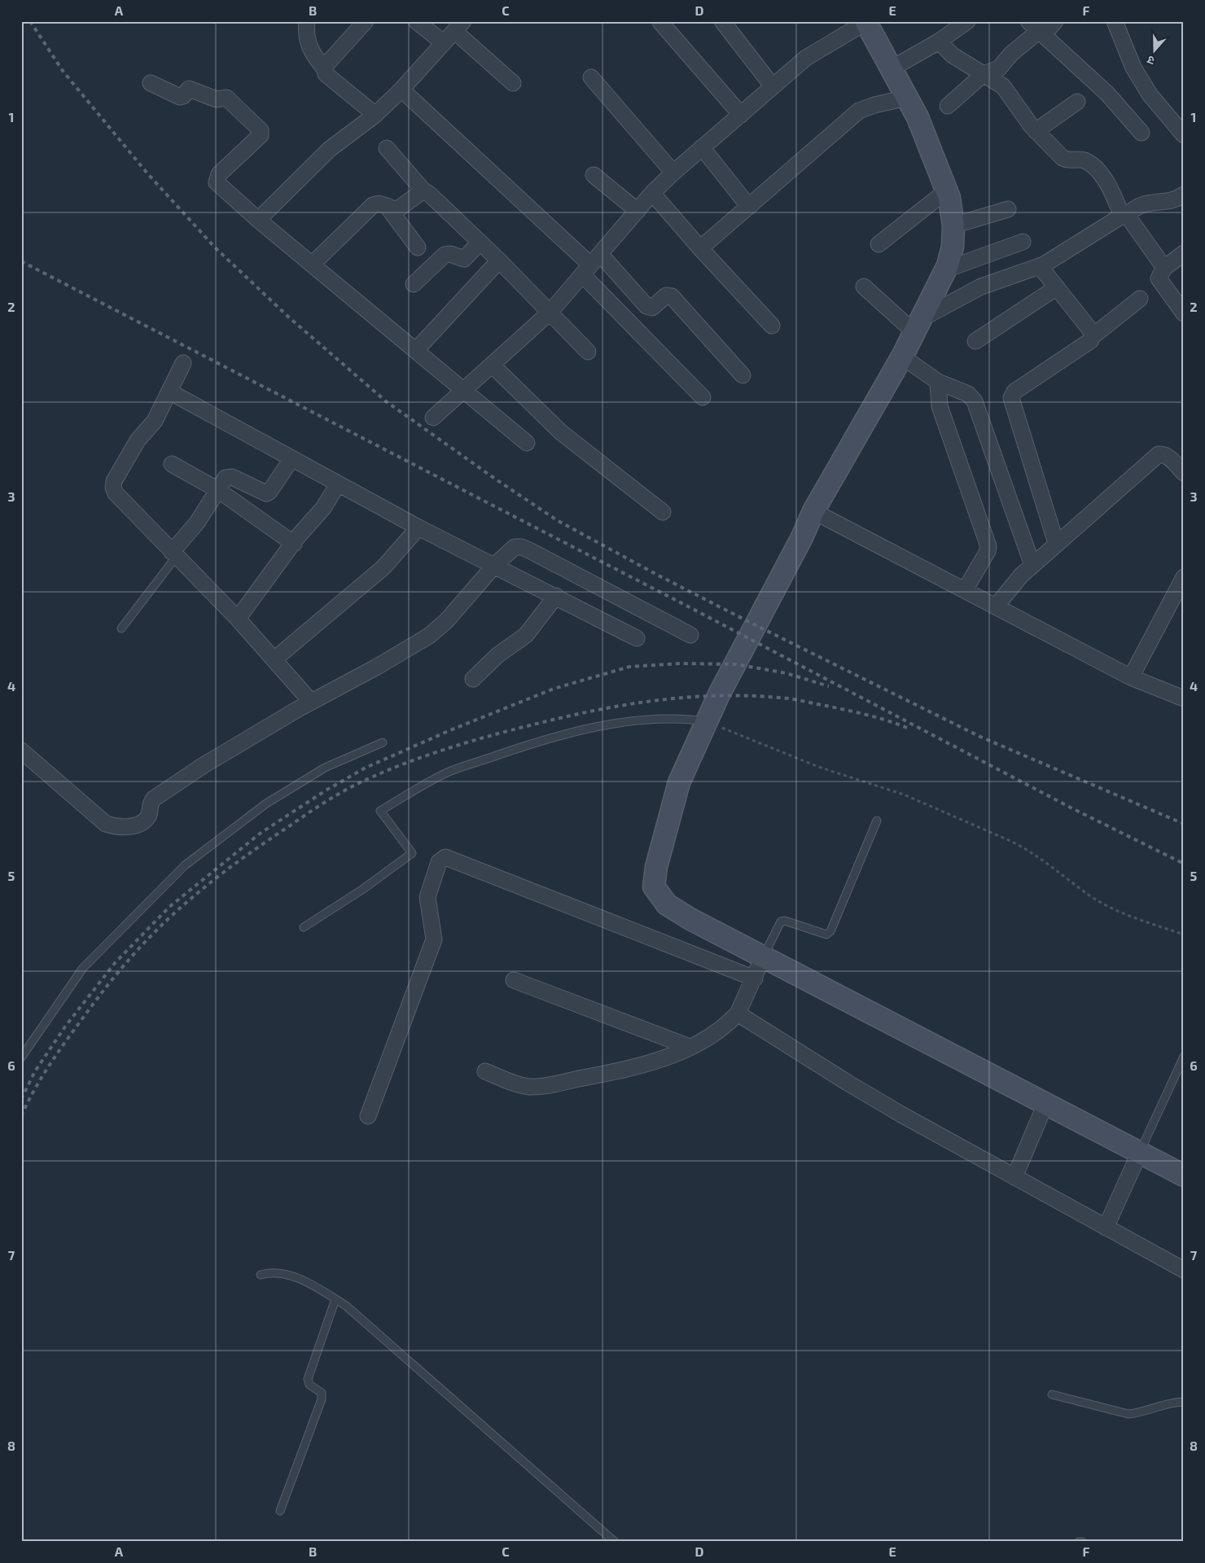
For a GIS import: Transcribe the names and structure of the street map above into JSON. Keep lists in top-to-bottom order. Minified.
{"north":"bottom","grid":{"columns":["A","B","C","D","E","F"],"rows":["1","2","3","4","5","6","7","8"]}}
